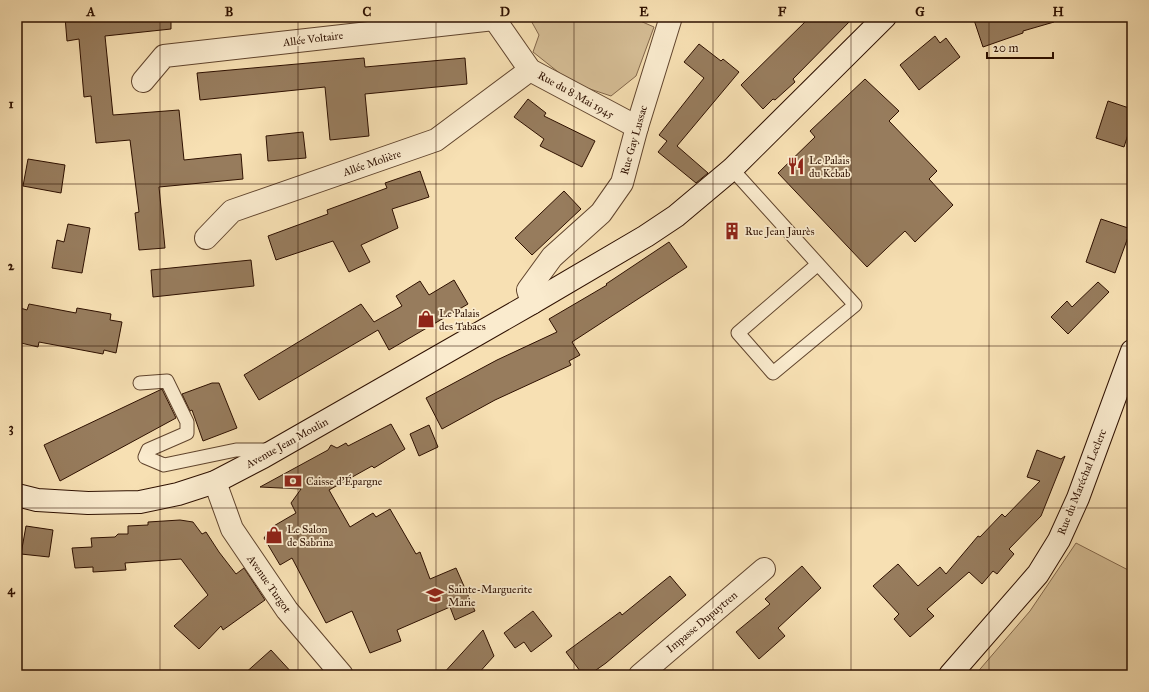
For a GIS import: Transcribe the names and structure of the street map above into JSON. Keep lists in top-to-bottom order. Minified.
{"streets":{"street":["Allée Voltaire","Rue du 8 Mai 1945","Rue Gay Lussac","Allée Molière","Avenue Jean Moulin","Rue du Maréchal Leclerc","Avenue Turgot","Impasse Dupuytren"]},"crossings":[["Allée Voltaire","Rue du 8 Mai 1945"],["Rue du 8 Mai 1945","Rue Gay Lussac"],["Rue du 8 Mai 1945","Allée Molière"],["Rue Gay Lussac","Avenue Jean Moulin"],["Avenue Jean Moulin","Avenue Turgot"]],"places":{"restaurant":["Le Palais du Kebab"],"building":["Rue Jean Jaurès"],"shop":["Le Palais des Tabacs","Le Salon de Sabrina"],"bank":["Caisse d'Épargne"],"school or university":["Sainte-Marguerite Marie"]},"scale_bar":"20 m","grid":{"columns":["A","B","C","D","E","F","G","H"],"rows":["1","2","3","4"]}}
